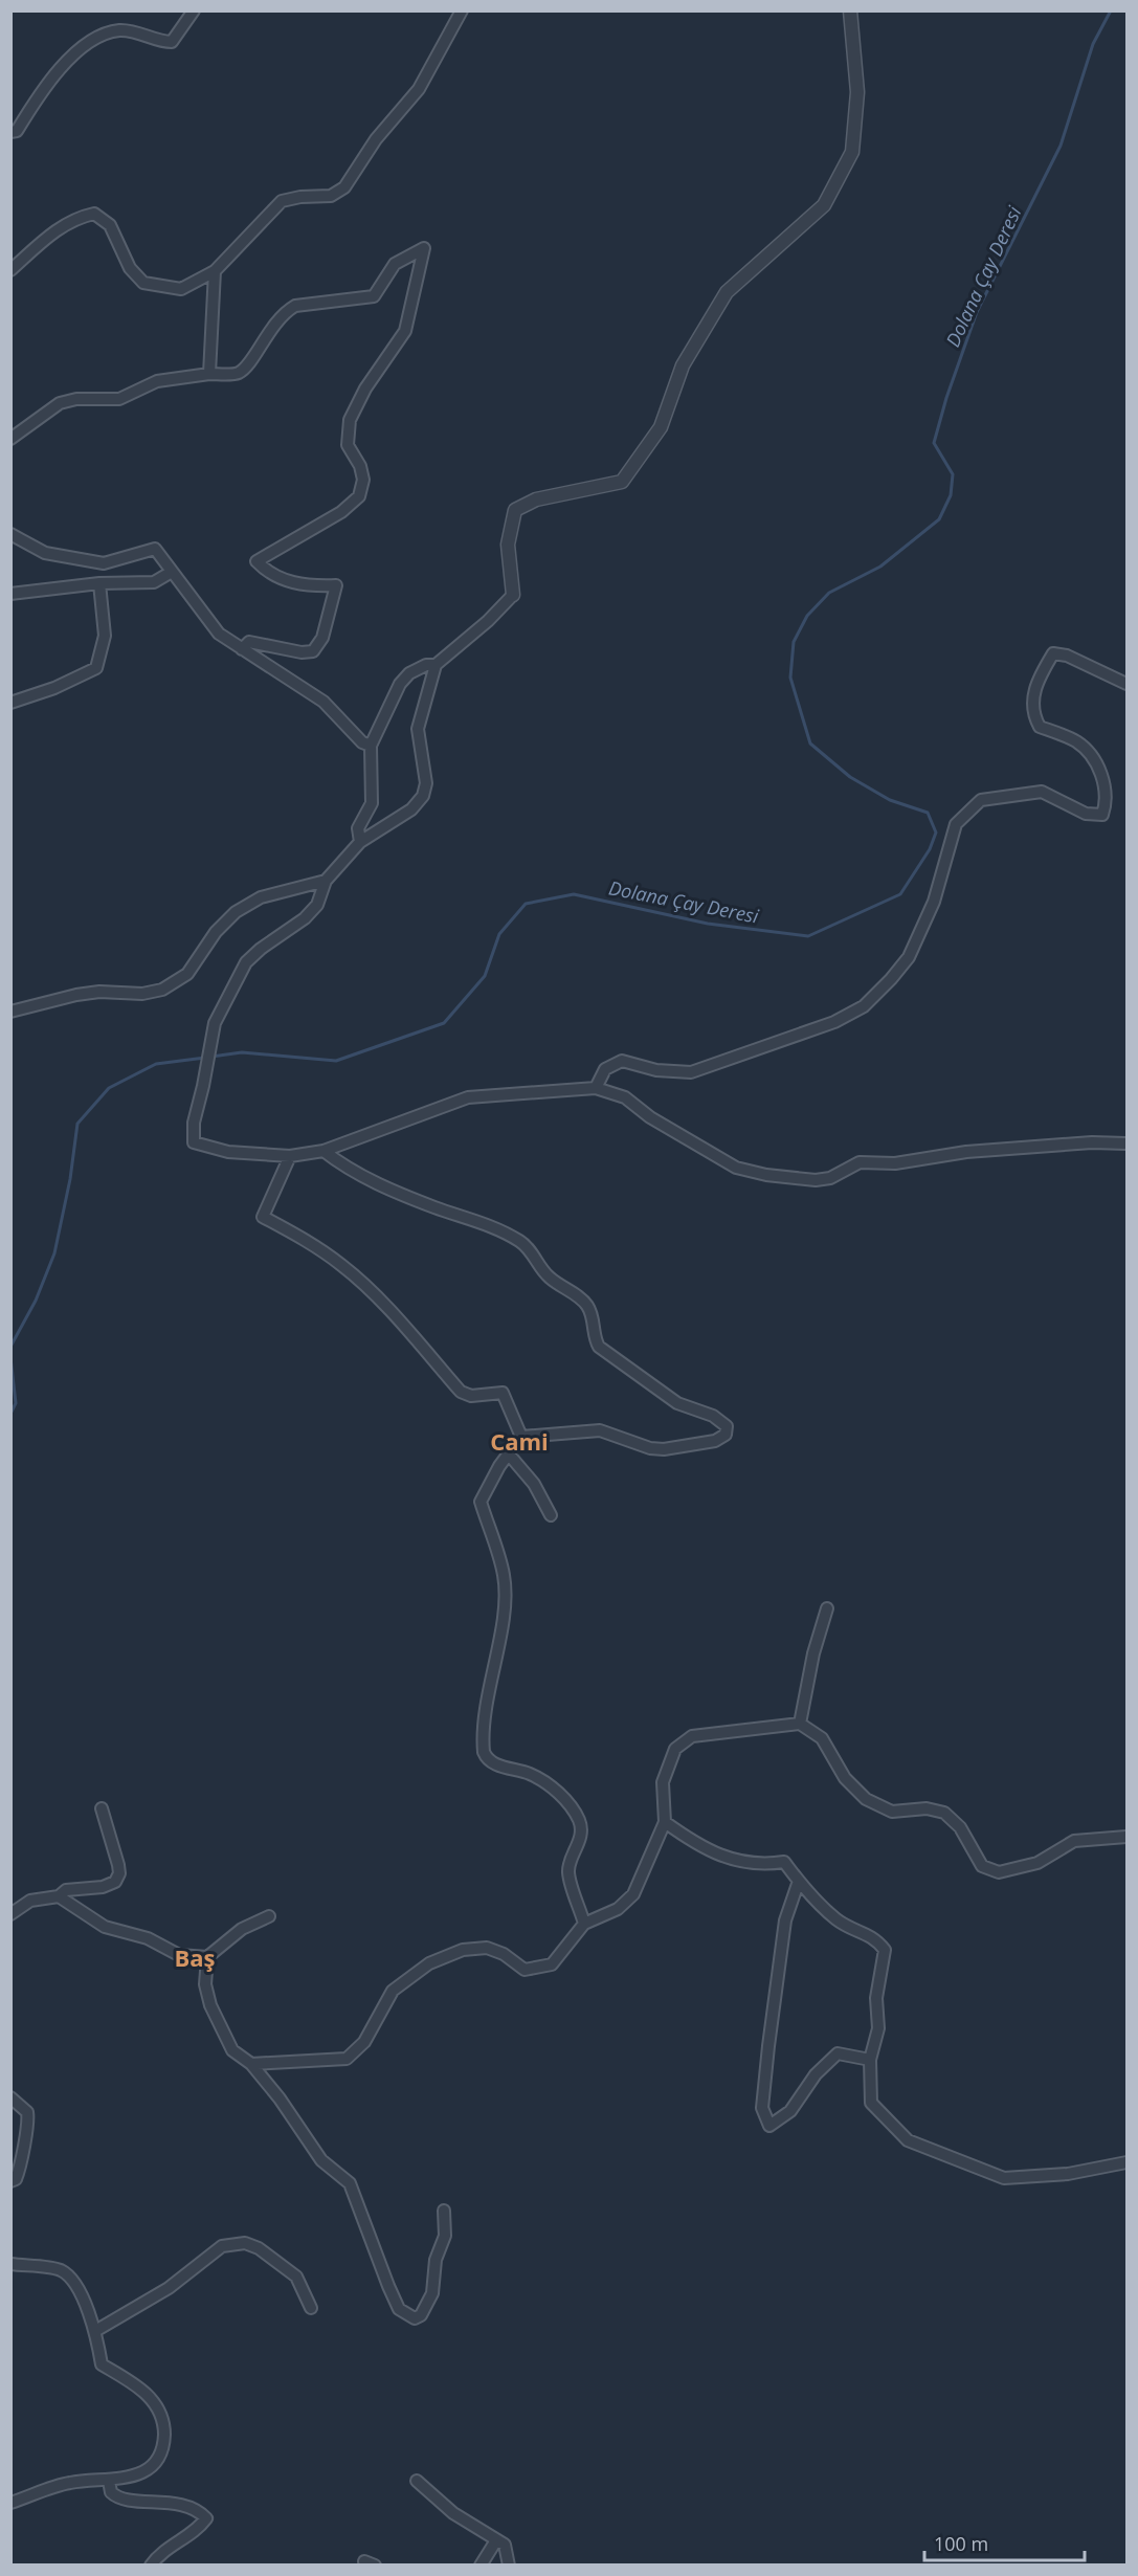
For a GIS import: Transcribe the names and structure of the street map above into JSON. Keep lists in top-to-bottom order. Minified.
{"districts":["Cami","Baş"],"water":["Dolana Çay Deresi"],"scale_bar":"100 m"}
